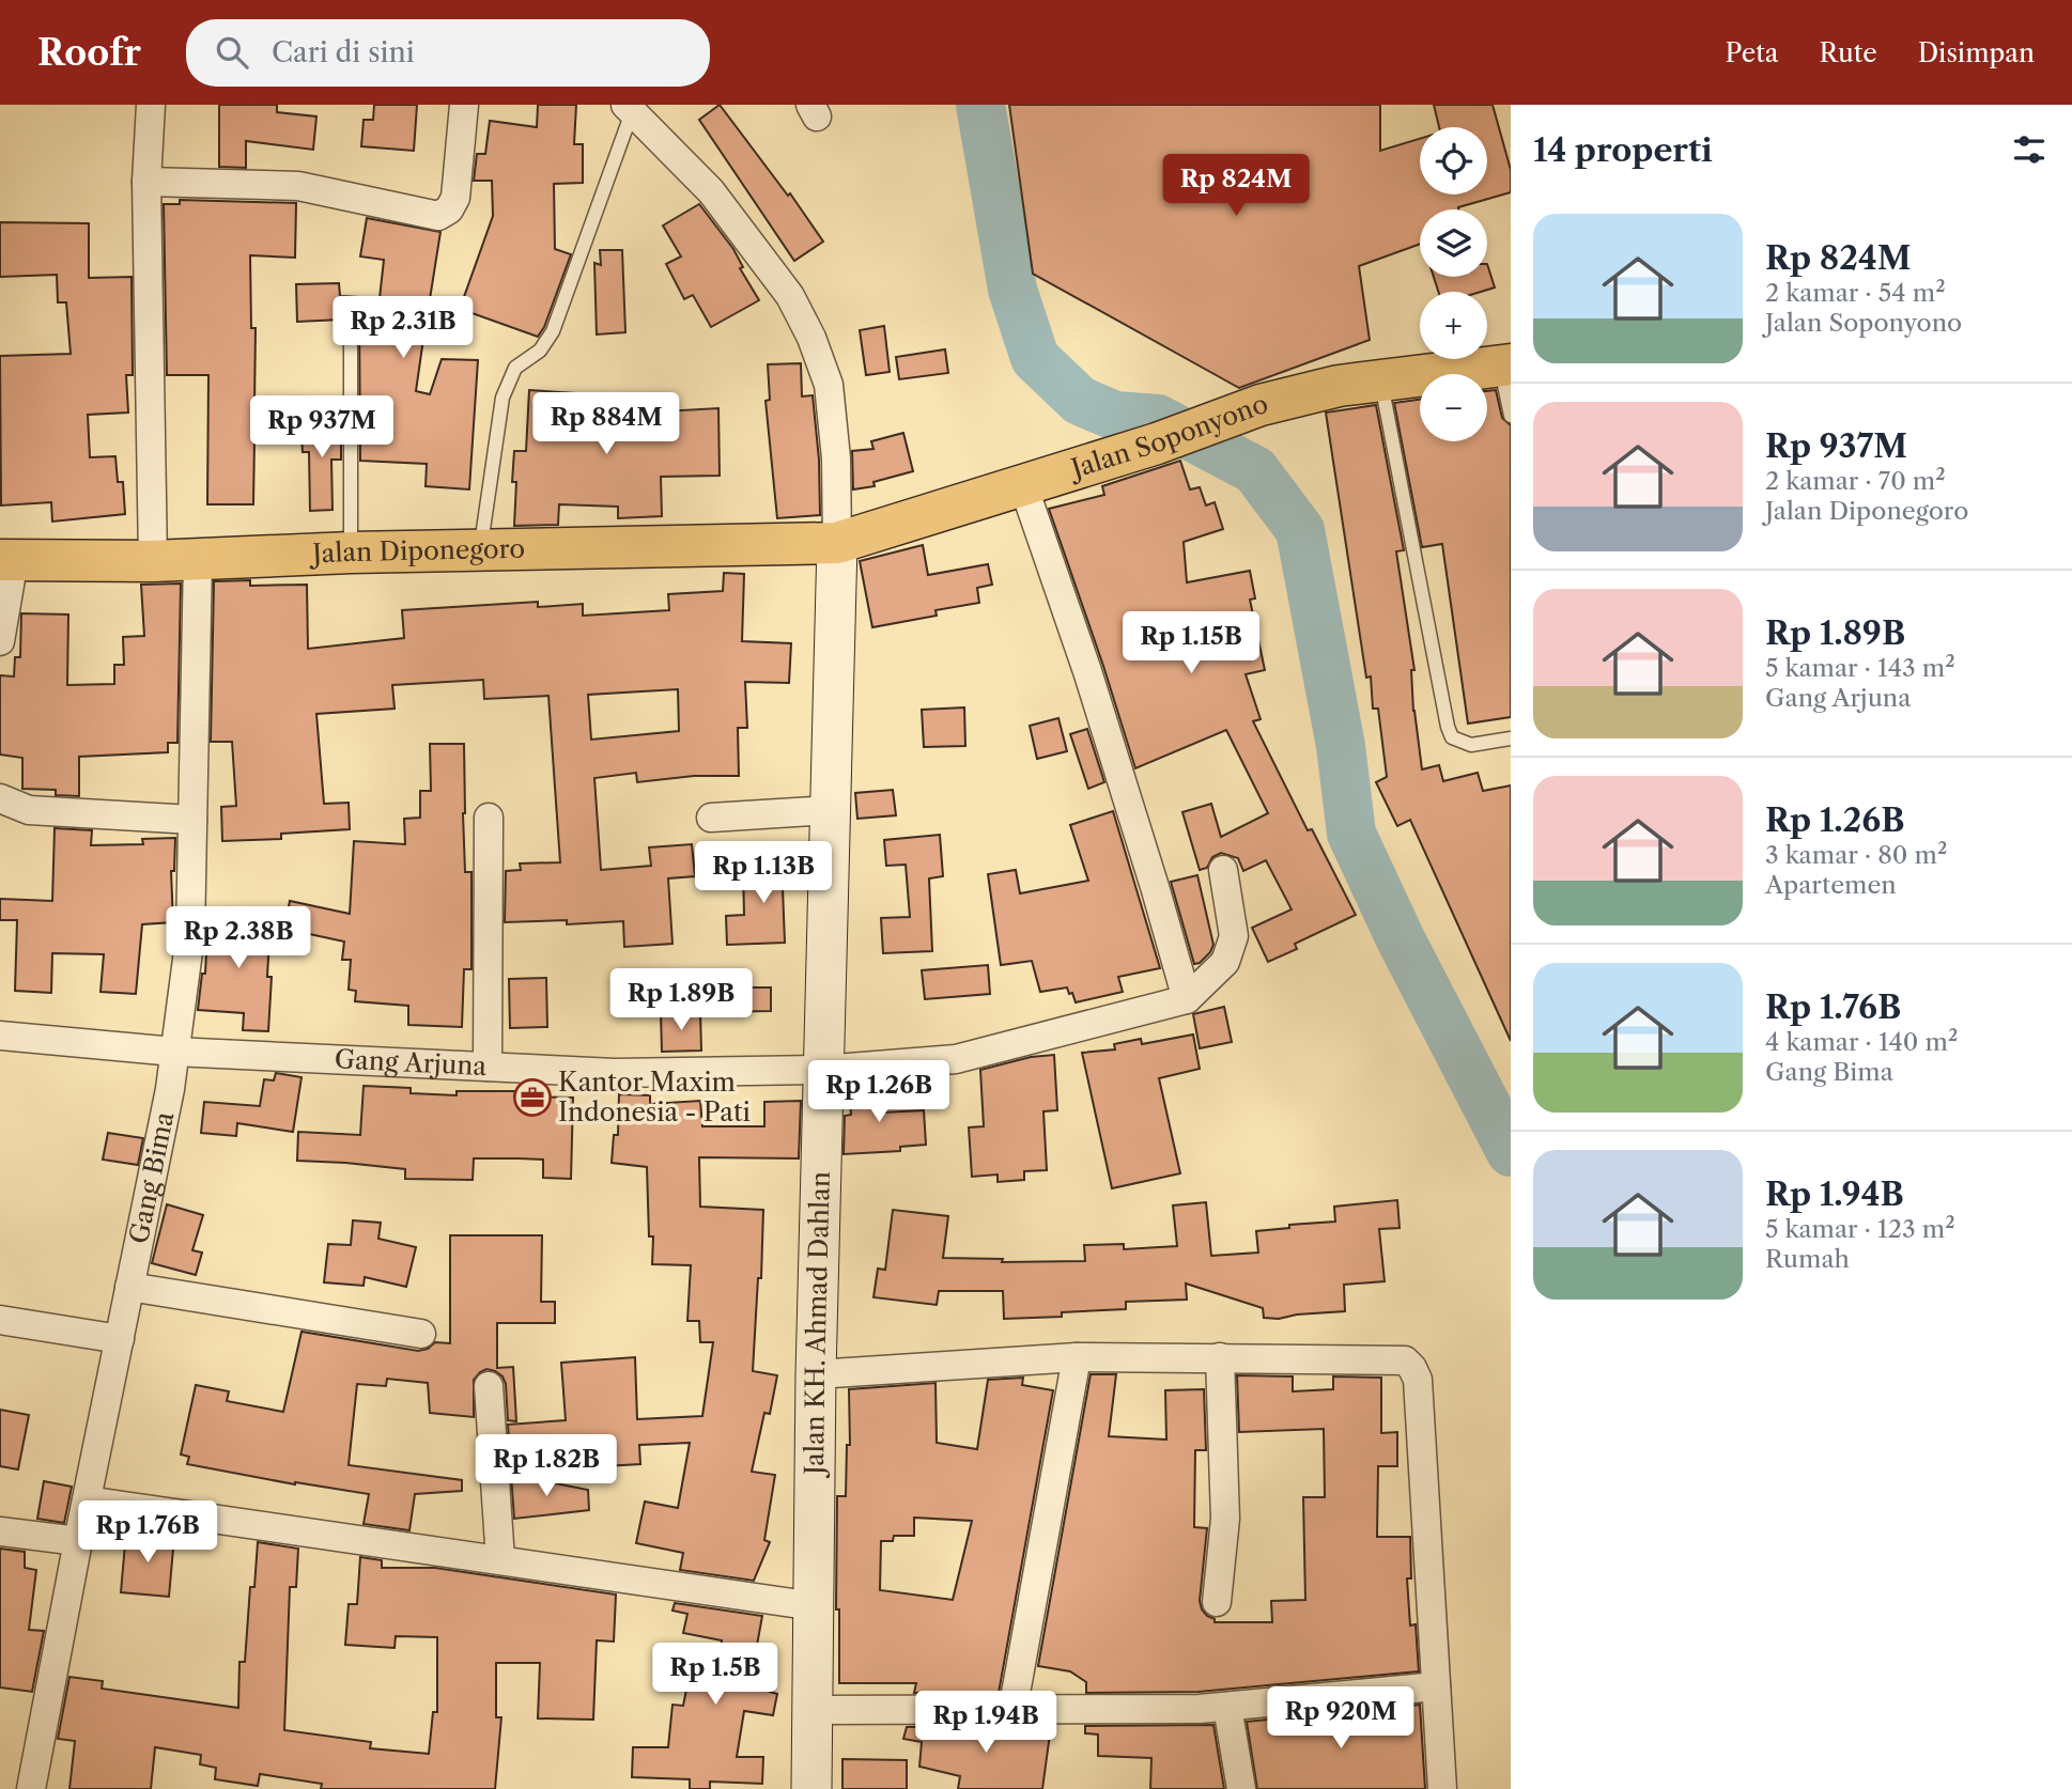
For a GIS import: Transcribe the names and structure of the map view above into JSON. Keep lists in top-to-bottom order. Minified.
{"streets":{"main road":["Jalan Soponyono","Jalan Diponegoro"],"street":["Gang Arjuna","Gang Bima","Jalan KH. Ahmad Dahlan"]},"crossings":[["Jalan Soponyono","Jalan Diponegoro"],["Jalan Soponyono","Jalan KH. Ahmad Dahlan"],["Jalan Diponegoro","Gang Bima"],["Jalan Diponegoro","Jalan KH. Ahmad Dahlan"],["Gang Arjuna","Gang Bima"],["Gang Arjuna","Jalan KH. Ahmad Dahlan"]],"places":{"office":["Kantor Maxim Indonesia - Pati"]},"page":{"header":"Roofr","search":"Cari di sini","nav":["Peta","Rute","Disimpan"],"heading":"14 properti","map_buttons":["+","−"],"price":["Rp 824M","Rp 2.31B","Rp 884M","Rp 937M","Rp 1.15B","Rp 1.13B","Rp 2.38B","Rp 1.89B","Rp 1.26B","Rp 1.82B","Rp 1.76B","Rp 1.5B","Rp 920M","Rp 1.94B"],"list":[{"name":"Rp 824M","note":"2 kamar · 54 m² · Jalan Soponyono"},{"name":"Rp 937M","note":"2 kamar · 70 m² · Jalan Diponegoro"},{"name":"Rp 1.89B","note":"5 kamar · 143 m² · Gang Arjuna"},{"name":"Rp 1.26B","note":"3 kamar · 80 m² · Apartemen"},{"name":"Rp 1.76B","note":"4 kamar · 140 m² · Gang Bima"},{"name":"Rp 1.94B","note":"5 kamar · 123 m² · Rumah"}]}}
